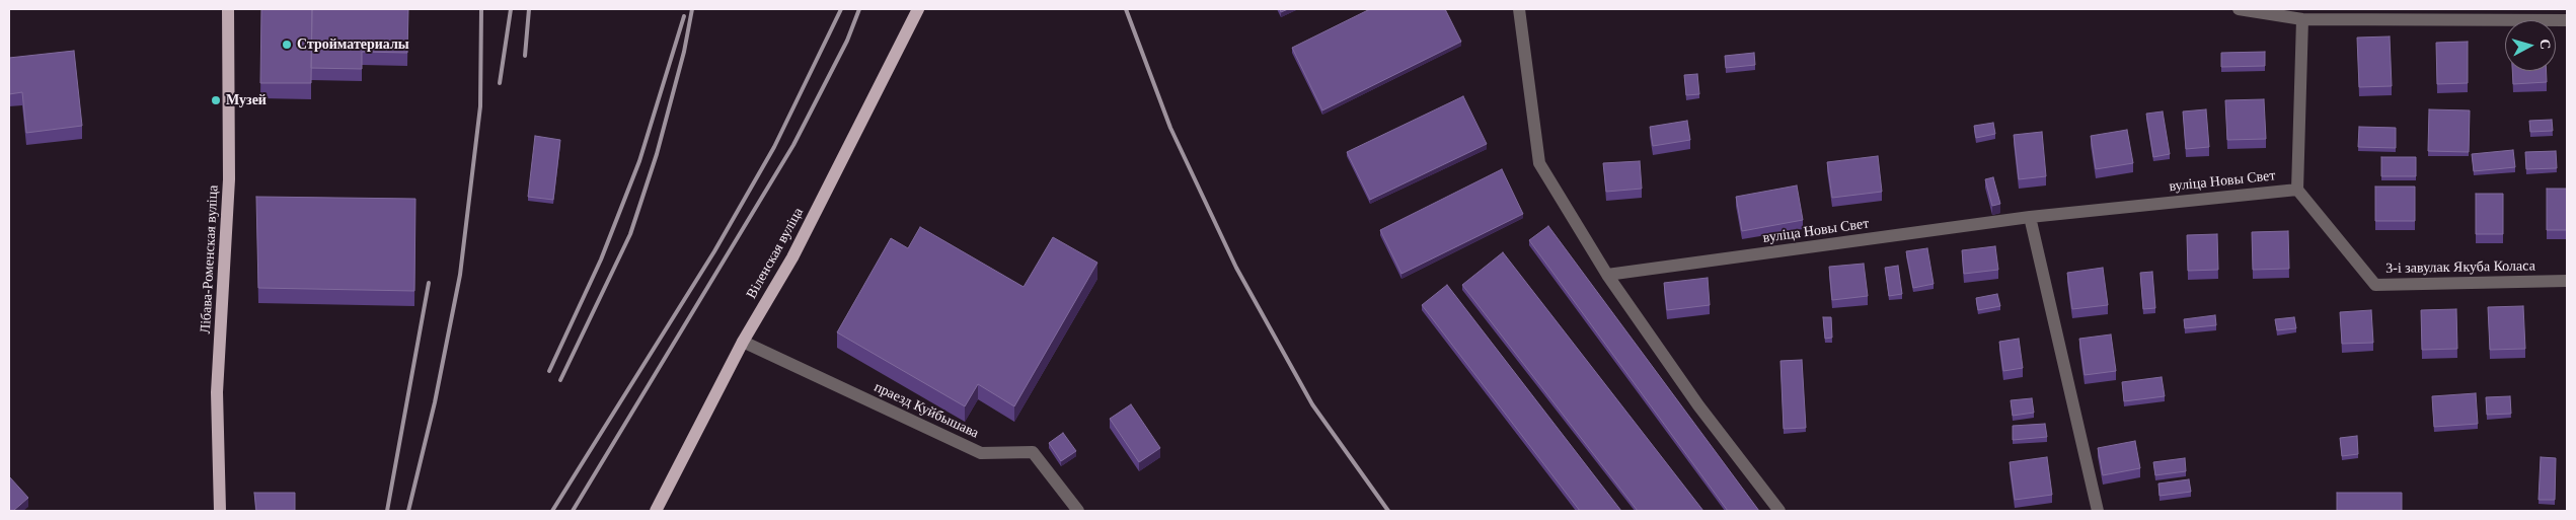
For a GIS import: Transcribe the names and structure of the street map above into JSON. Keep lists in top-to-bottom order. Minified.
{"streets":{"main road":["Віленская вуліца","Лібава-Роменская вуліца"],"street":["вуліца Новы Свет","3-і завулак Якуба Коласа","праезд Куйбышава"]},"crossings":[["вуліца Новы Свет","3-і завулак Якуба Коласа"],["Віленская вуліца","праезд Куйбышава"]],"places":["Стройматериалы","Музей"],"north":"right"}
